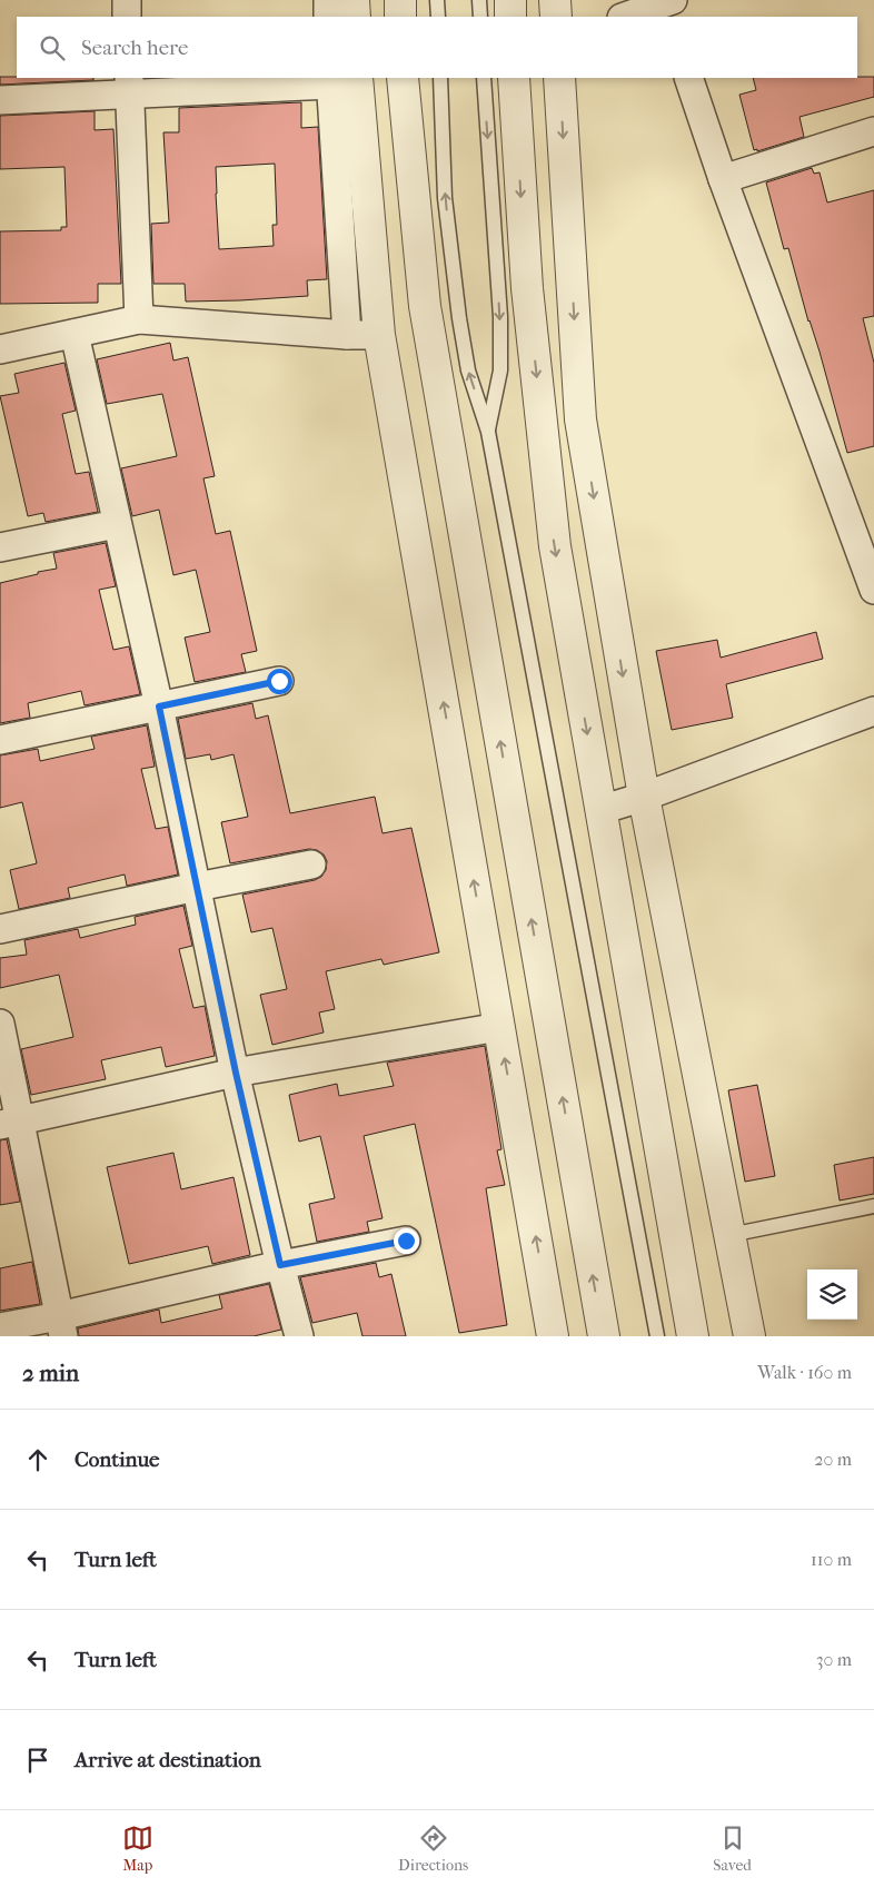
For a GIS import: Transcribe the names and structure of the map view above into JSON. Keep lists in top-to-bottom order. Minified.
{"page":{"search":"Search here","heading":["2 min","Walk · 160 m"],"list":[["Continue","20 m"],["Turn left","110 m"],["Turn left","30 m"],"Arrive at destination"],"nav":["Map","Directions","Saved"]}}
